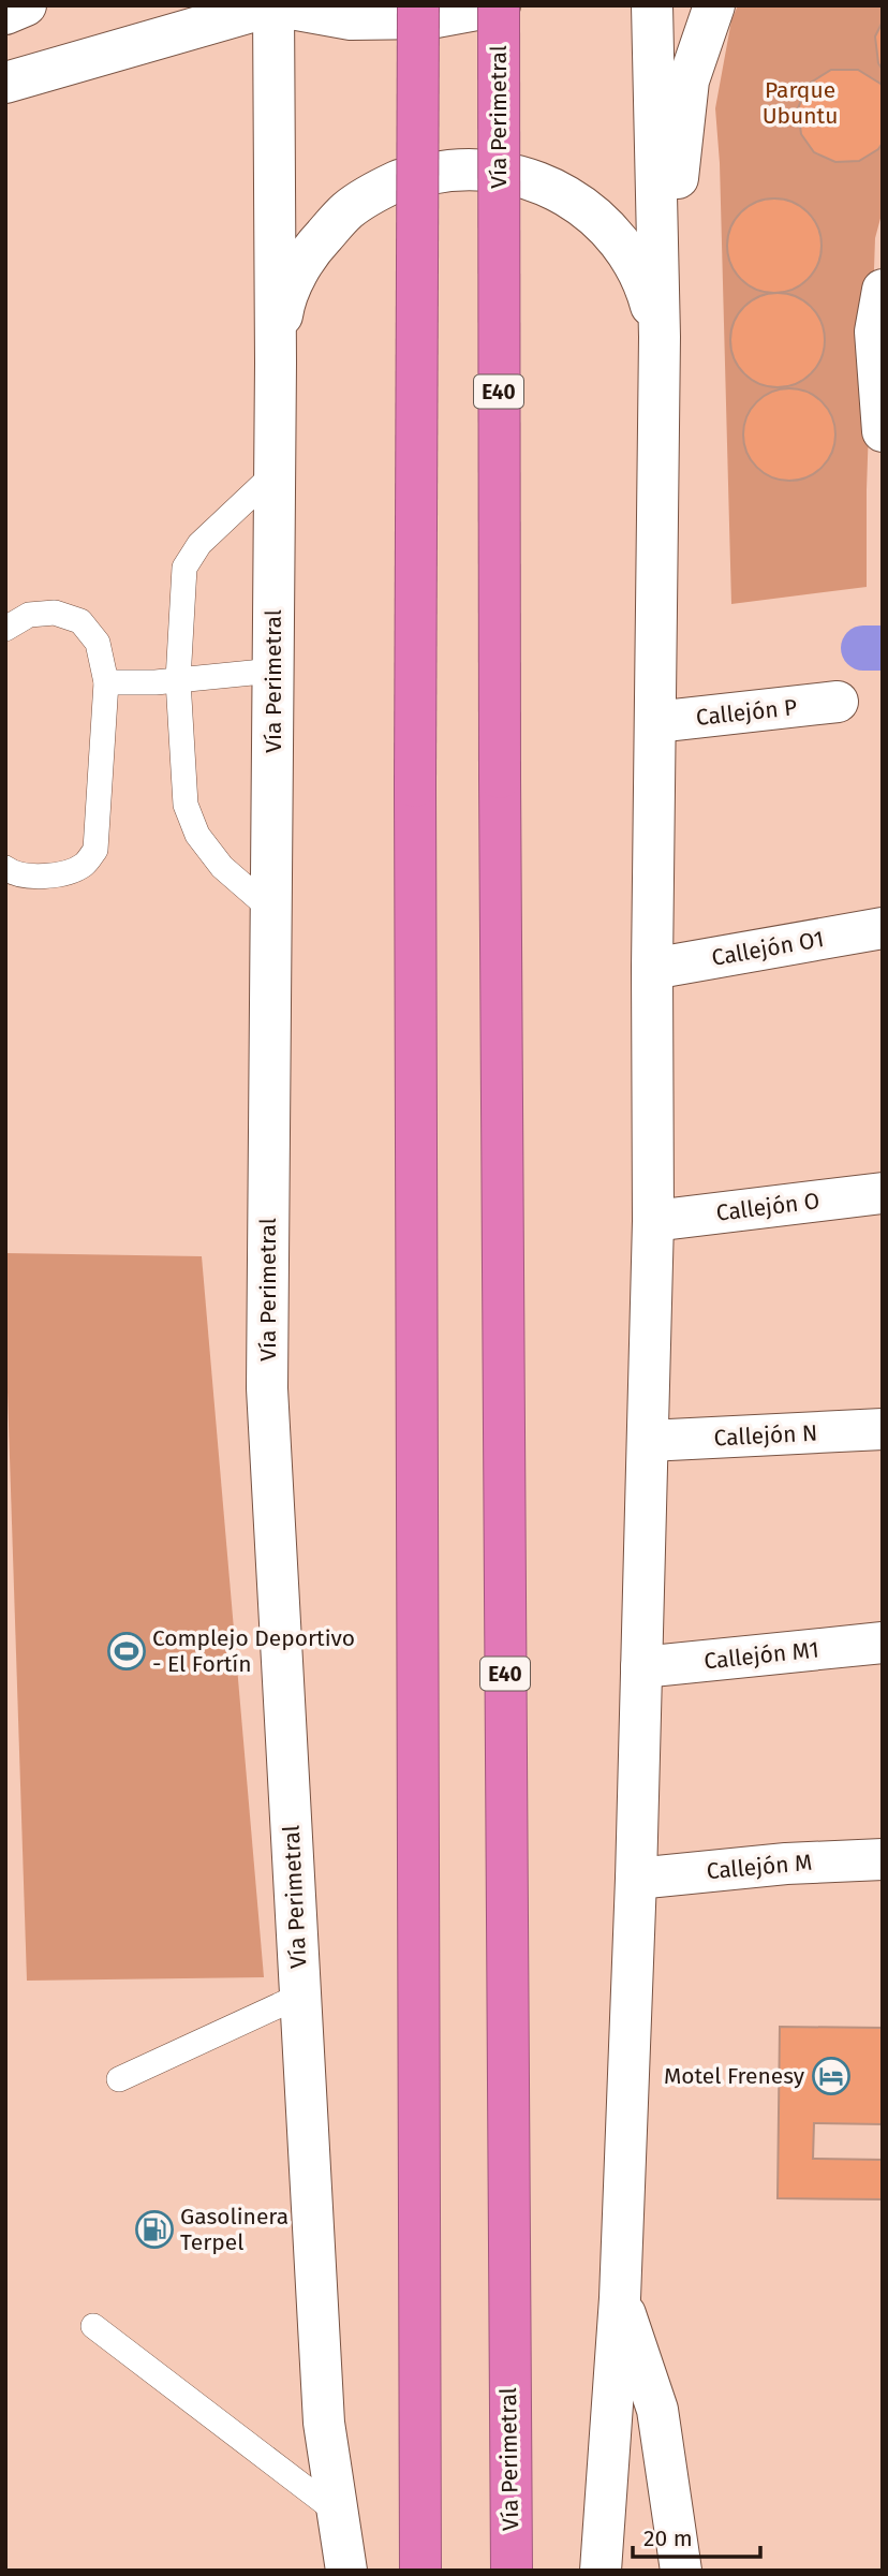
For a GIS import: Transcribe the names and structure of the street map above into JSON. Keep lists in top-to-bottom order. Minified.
{"streets":{"highway":["Vía Perimetral","E40"],"main road":["Callejón P","Callejón O1","Callejón O","Callejón N","Callejón M1","Callejón M"]},"parks":["Parque Ubuntu"],"places":{"sports":["Complejo Deportivo - El Fortín"],"hotel":["Motel Frenesy"],"fuel station":["Gasolinera Terpel"]},"scale_bar":"20 m"}
